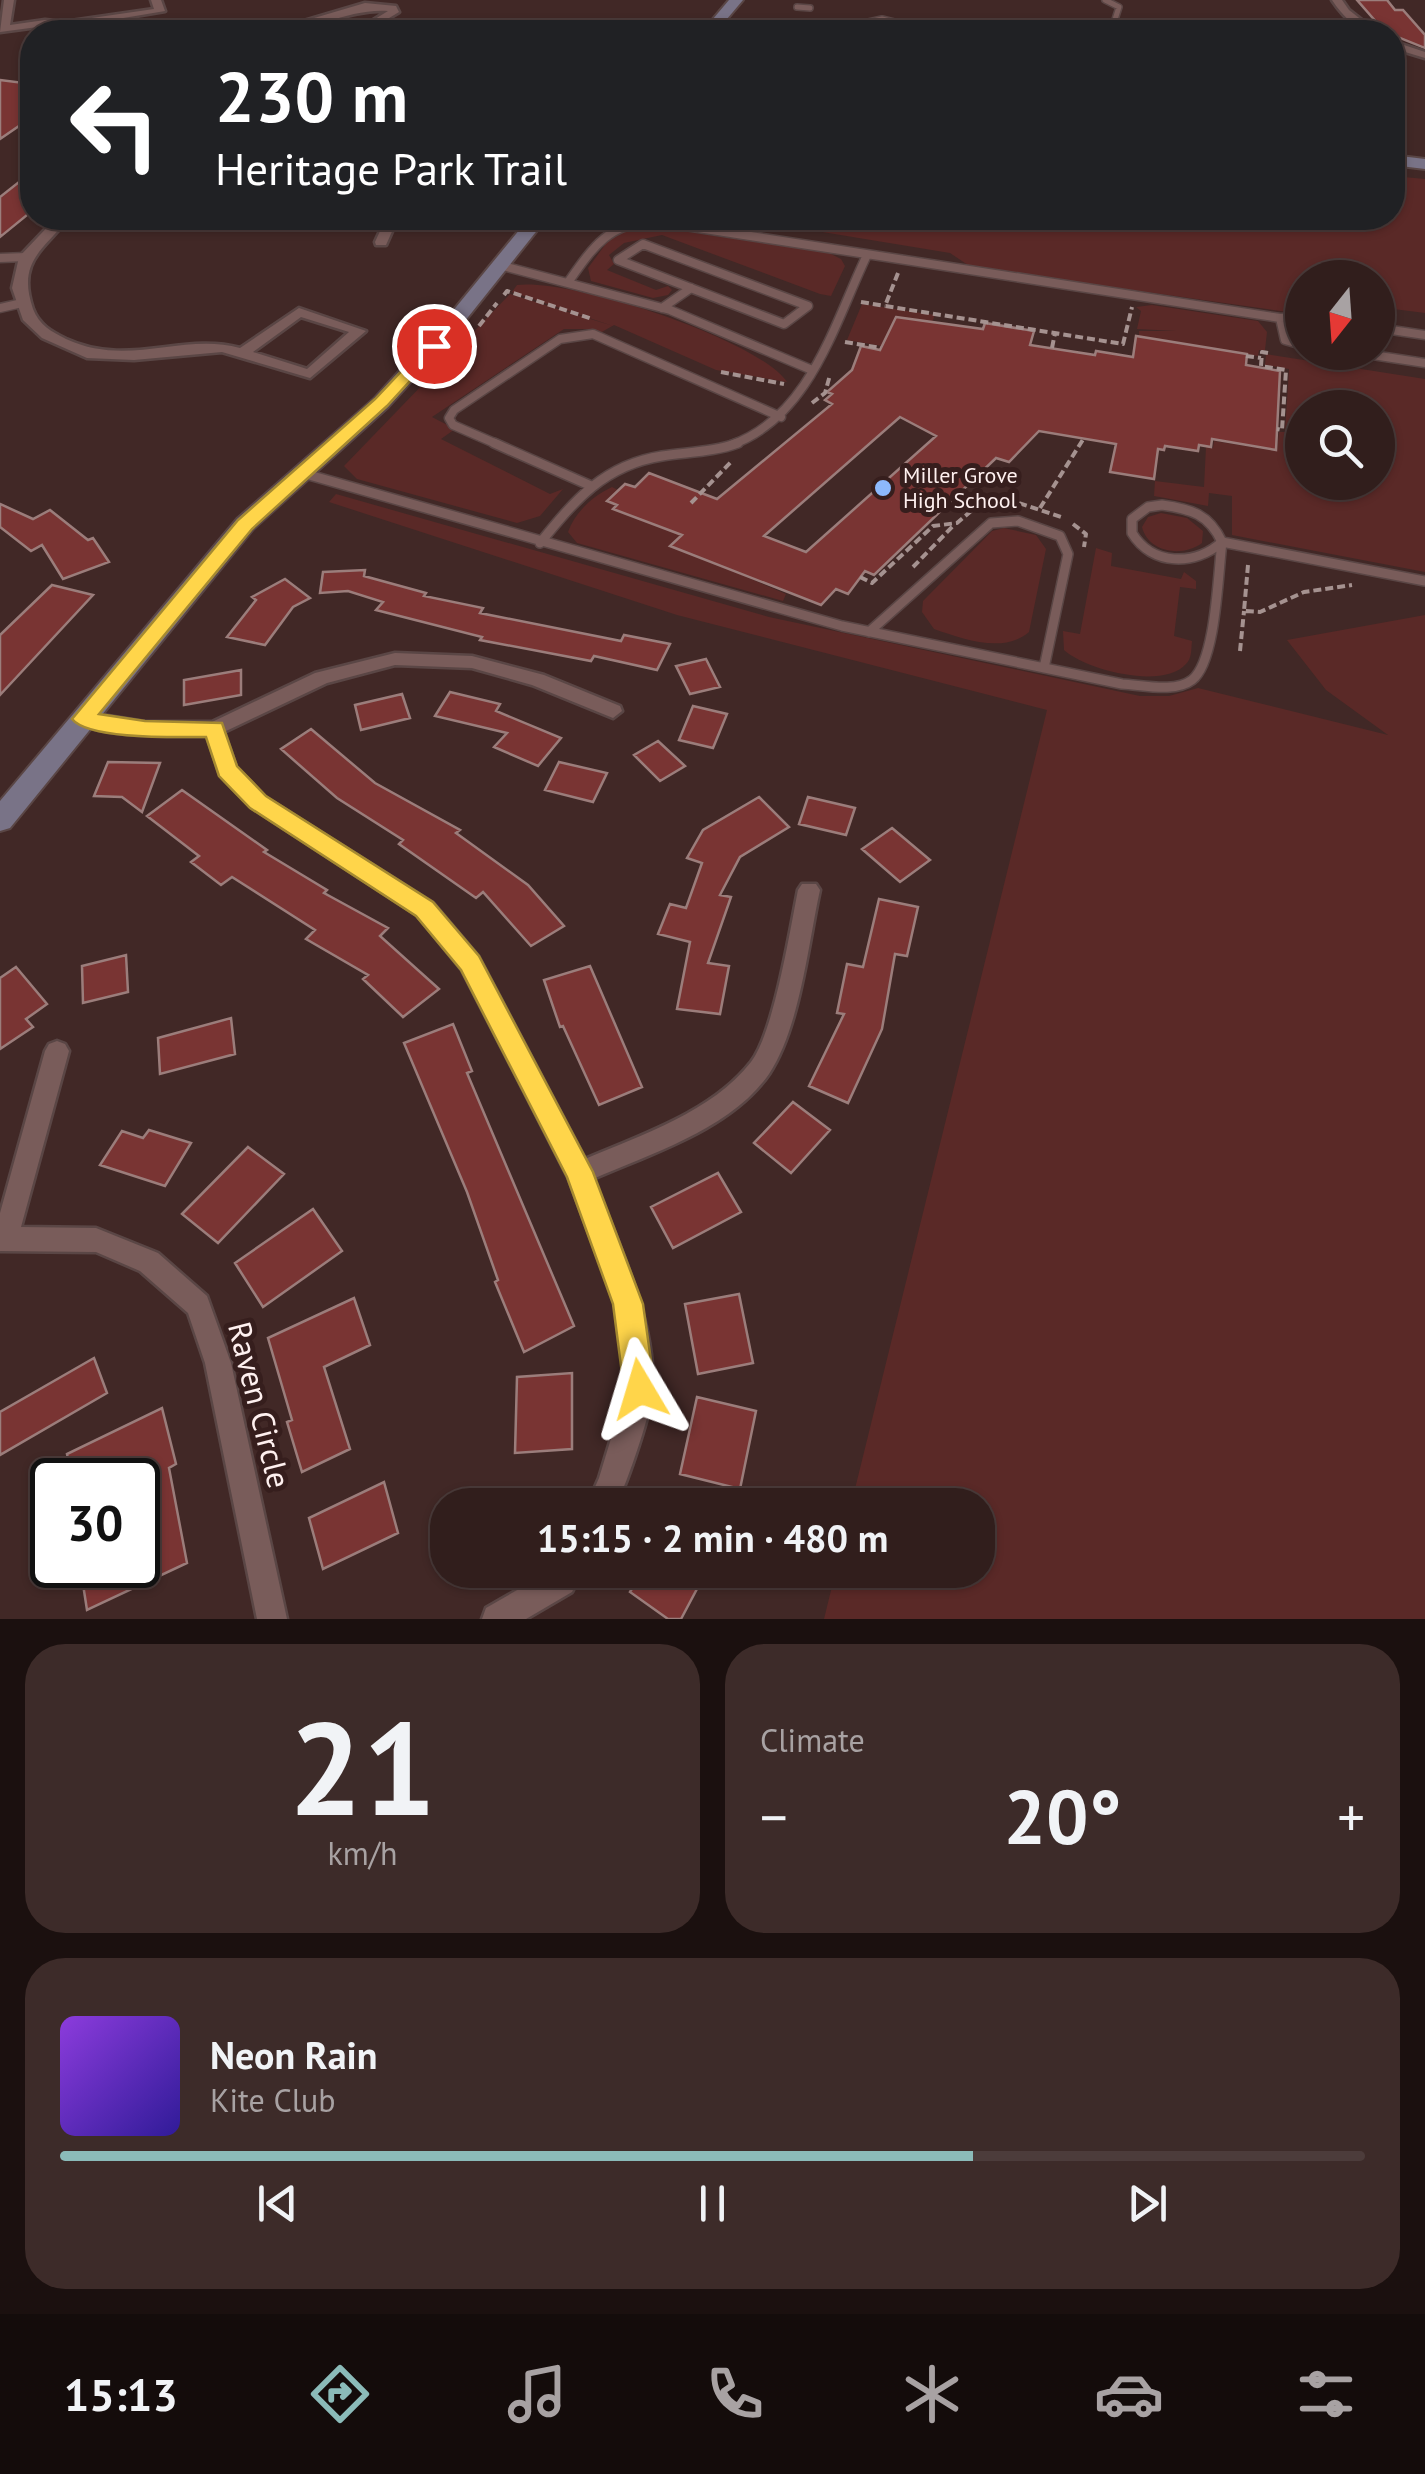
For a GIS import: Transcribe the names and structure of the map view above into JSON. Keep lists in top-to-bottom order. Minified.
{"streets":{"street":["Raven Circle"]},"places":["Miller Grove High School"],"north":"bottom","page":{"turn":["230 m","Heritage Park Trail"],"limit":"30","trip":"15:15 · 2 min · 480 m","tile":[["21","km/h"],"Climate"],"heat":["−","20°","+"],"song":["Neon Rain","Kite Club"],"tabs":"15:13"}}
